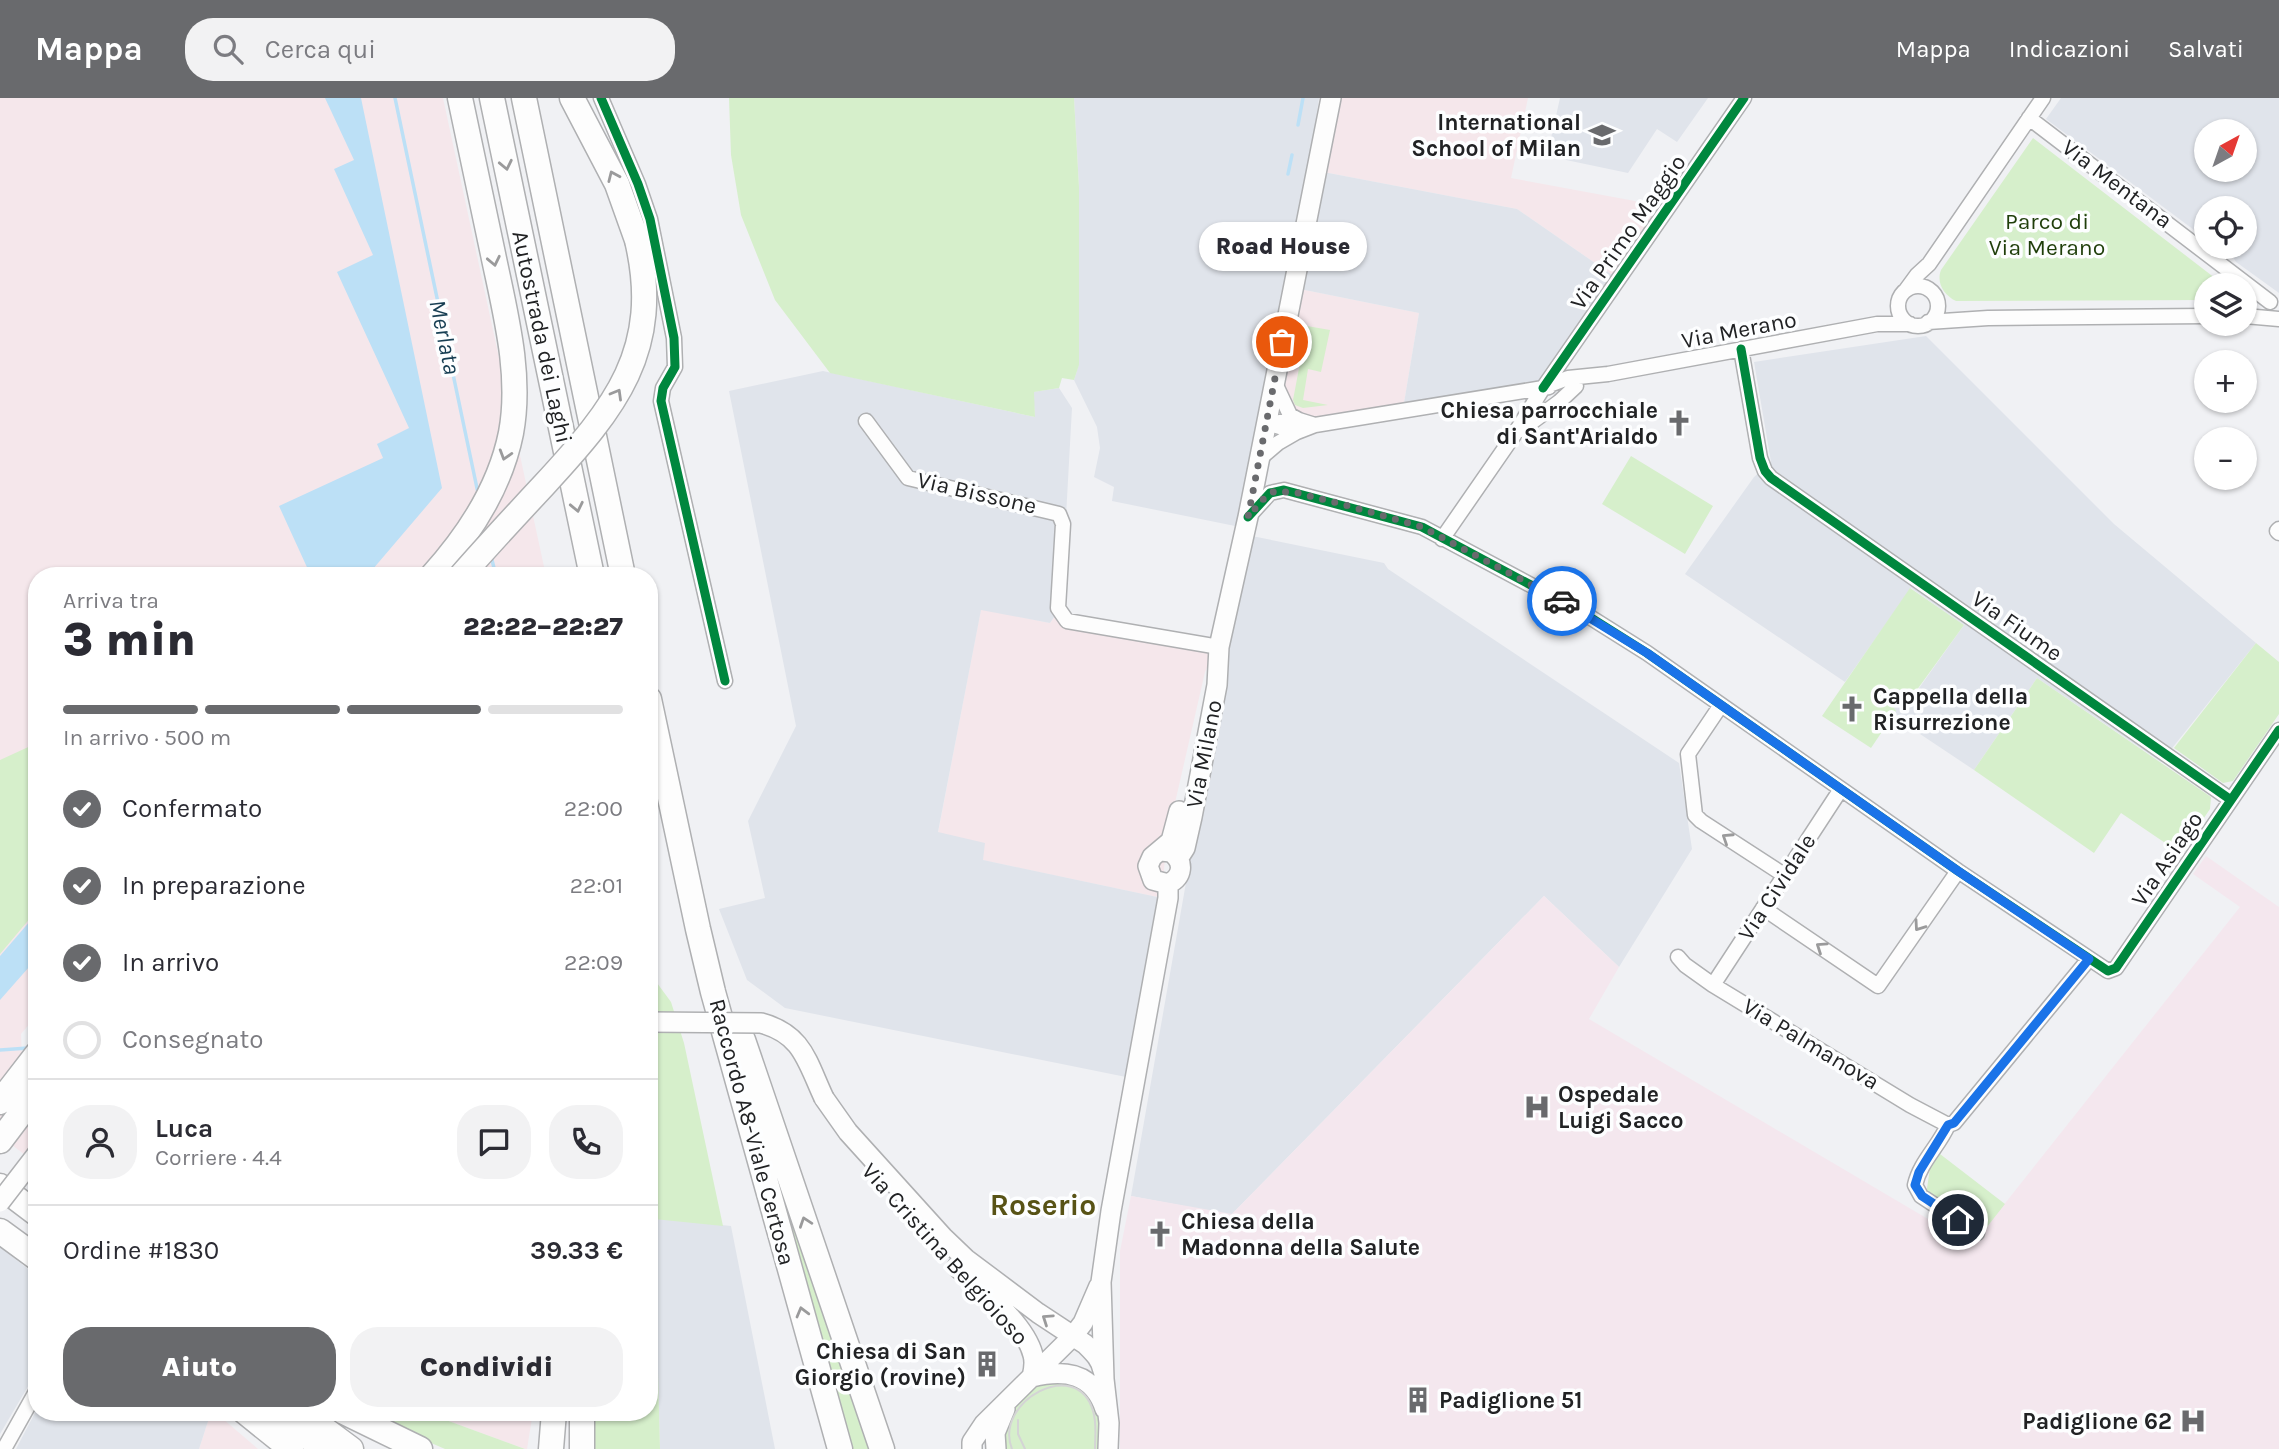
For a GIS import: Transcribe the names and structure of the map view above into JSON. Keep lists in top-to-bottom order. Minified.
{"streets":{"highway":["Autostrada dei Laghi","Raccordo A8-Viale Certosa"],"main road":["Via Milano","Via Cristina Belgioioso"],"street":["Via Mentana","Via Primo Maggio","Via Merano","Via Bissone","Via Fiume","Via Asiago","Via Cividale","Via Palmanova"]},"crossings":[["Via Merano","Via Fiume"],["Via Bissone","Via Milano"],["Via Fiume","Via Asiago"],["Via Cividale","Via Palmanova"]],"districts":["Roserio"],"water":["Merlata"],"parks":["Parco di Via Merano"],"places":{"school or university":["International School of Milan"],"other":["Road House"],"church":["Chiesa parrocchiale di Sant'Arialdo","Cappella della Risurrezione","Chiesa della Madonna della Salute"],"hospital":["Ospedale Luigi Sacco","Padiglione 62"],"building":["Chiesa di San Giorgio (rovine)","Padiglione 51"]},"north":"top right","page":{"header":"Mappa","search":"Cerca qui","nav":["Mappa","Indicazioni","Salvati"],"map_buttons":["+","−"],"bubble":"Road House","heading":["3 min","Arriva tra","22:22–22:27"],"panel":["Luca","Corriere · 4.4","Ordine #1830","39.33 €"],"bar":"In arrivo · 500 m","list":[["Confermato","22:00"],["In preparazione","22:01"],["In arrivo","22:09"],"Consegnato"],"buttons":["Aiuto","Condividi"]}}
